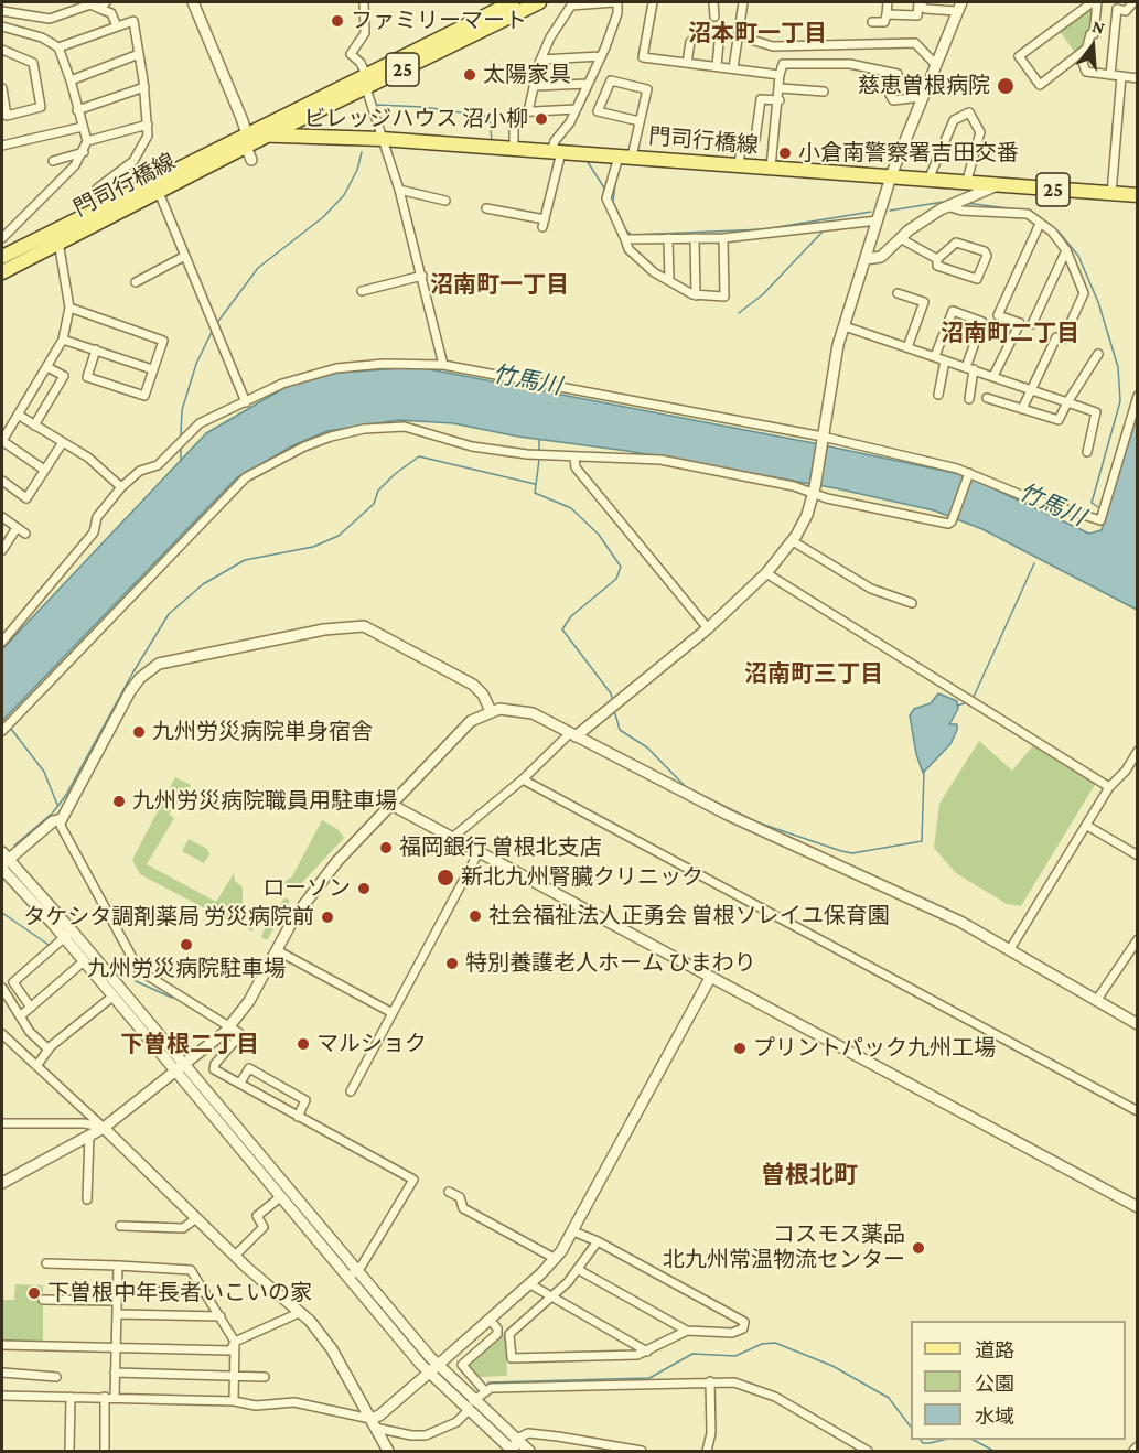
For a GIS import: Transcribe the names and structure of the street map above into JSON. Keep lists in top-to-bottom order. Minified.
{"streets":{"main road":["25","門司行橋線"]},"districts":["沼本町一丁目","沼南町一丁目","沼南町二丁目","沼南町三丁目","下曽根二丁目","曽根北町"],"water":["竹馬川"],"places":["ファミリーマート","太陽家具","慈恵曽根病院","ビレッジハウス 沼小柳","小倉南警察署吉田交番","九州労災病院単身宿舎","九州労災病院職員用駐車場","福岡銀行 曽根北支店","新北九州腎臓クリニック","ローソン","社会福祉法人正勇会 曽根ソレイユ保育園","タケシタ調剤薬局 労災病院前","九州労災病院駐車場","特別養護老人ホーム ひまわり","マルショク","プリントパック九州工場","コスモス薬品 北九州常温物流センター","下曽根中年長者いこいの家"],"legend":["道路","公園","水域"],"north":"top"}
